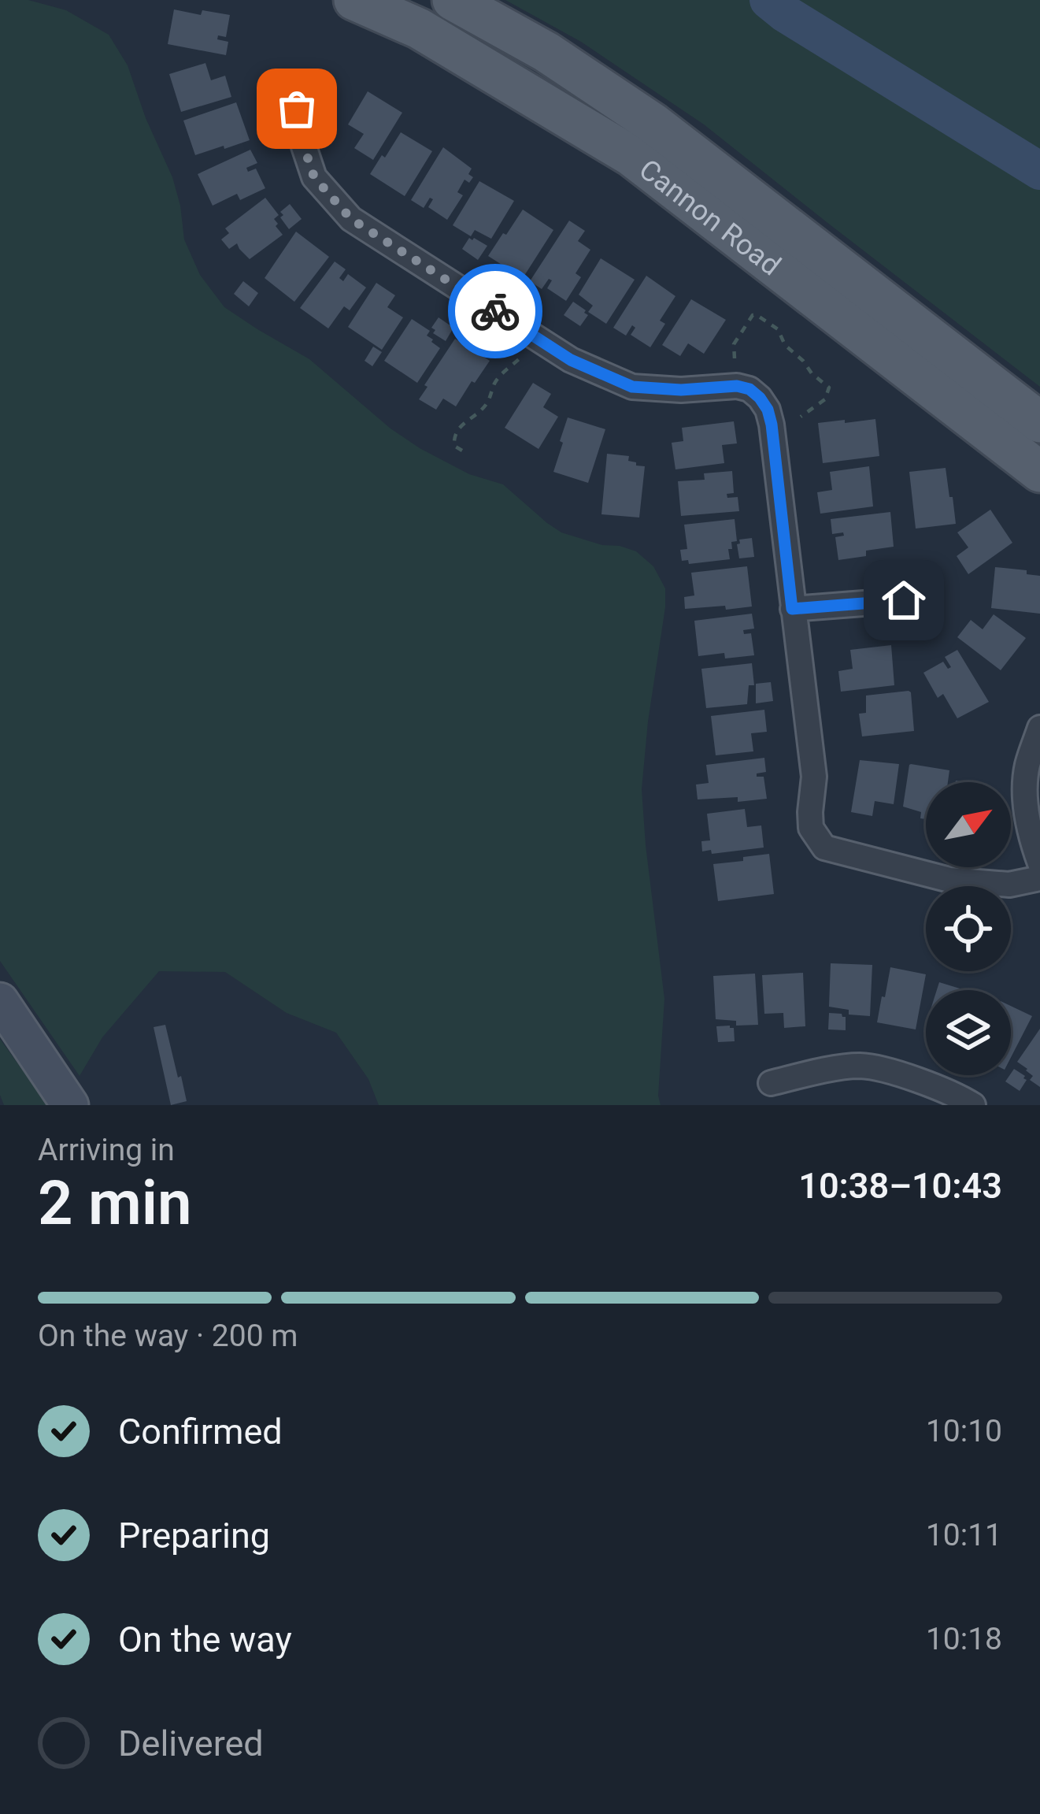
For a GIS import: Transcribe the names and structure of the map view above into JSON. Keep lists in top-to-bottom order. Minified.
{"streets":{"main road":["Cannon Road"]},"north":"top right","page":{"heading":["2 min","Arriving in","10:38–10:43"],"bar":"On the way · 200 m","list":[["Confirmed","10:10"],["Preparing","10:11"],["On the way","10:18"],"Delivered"]}}
